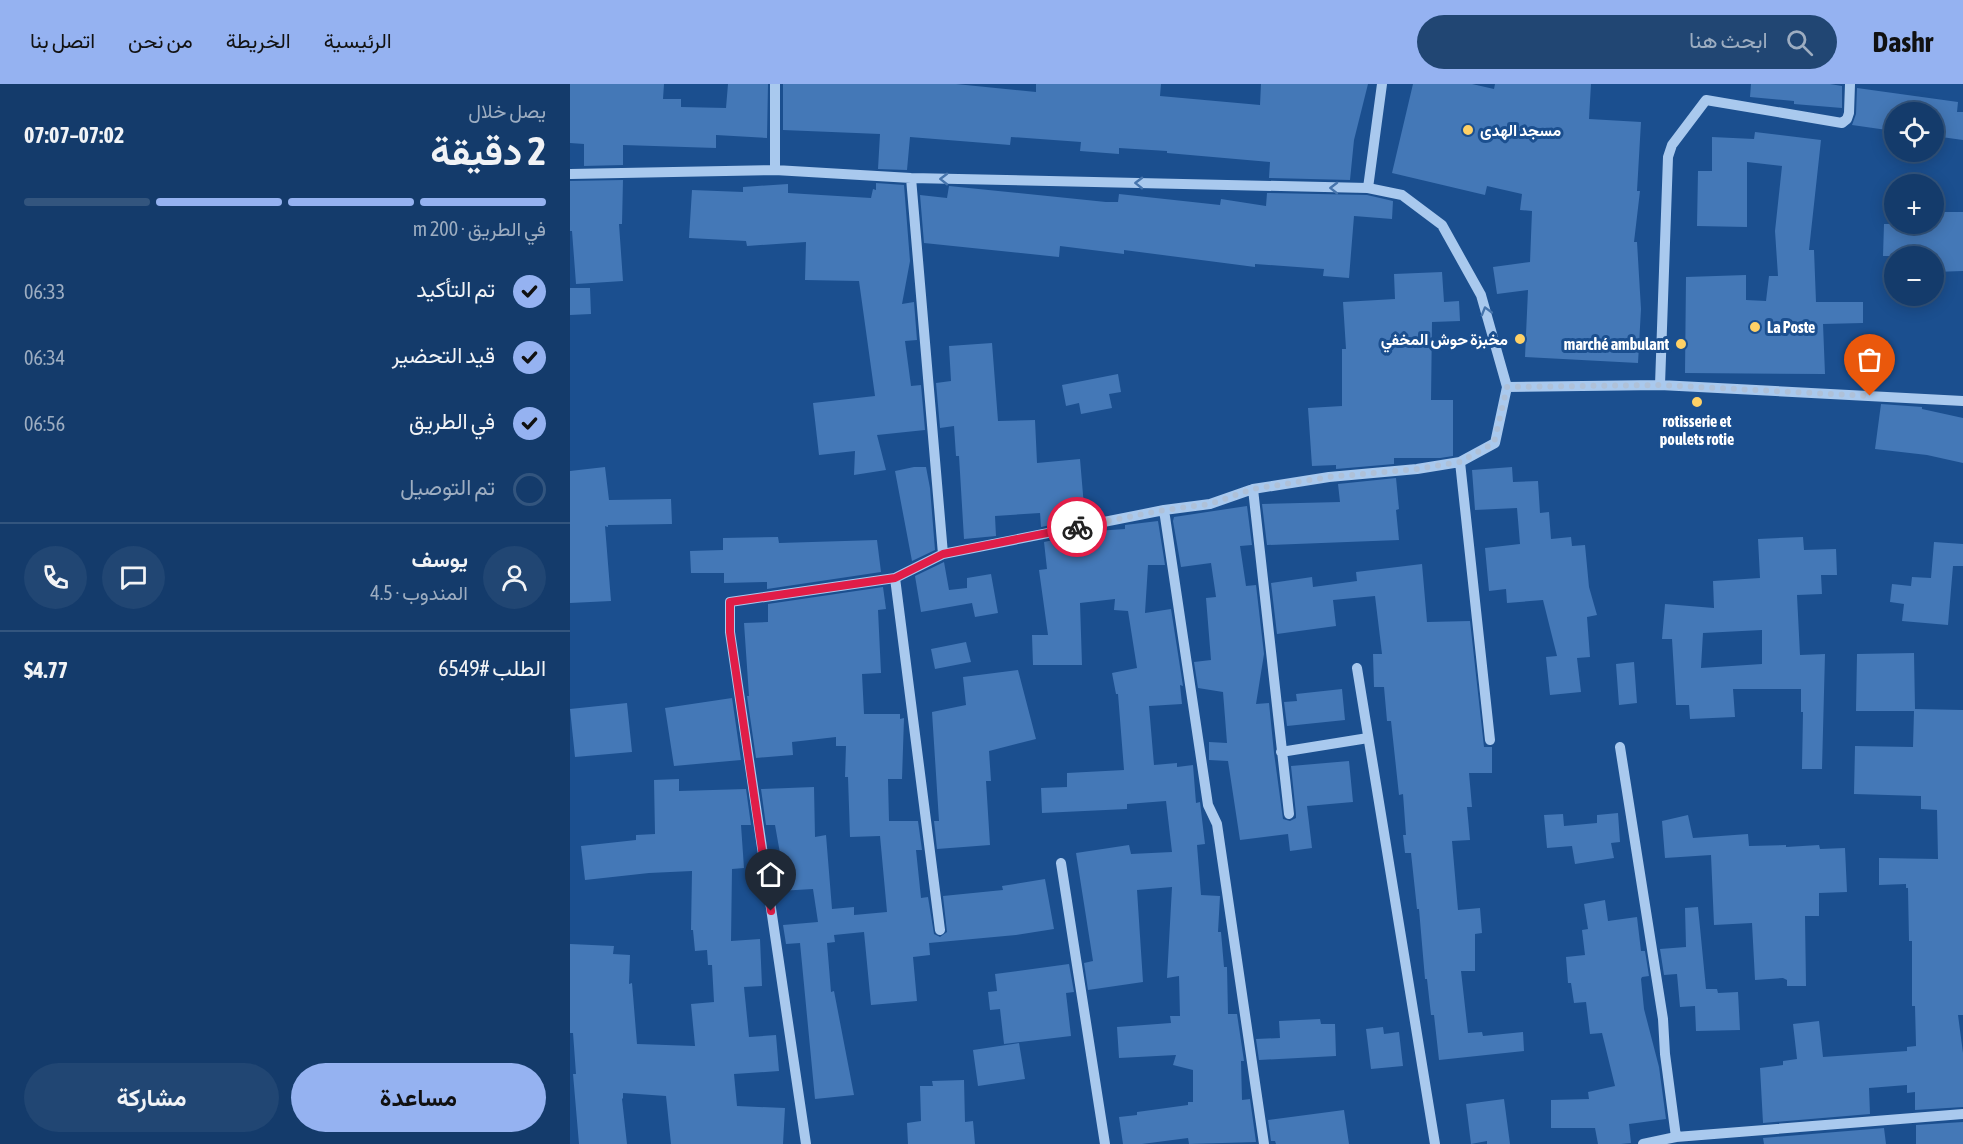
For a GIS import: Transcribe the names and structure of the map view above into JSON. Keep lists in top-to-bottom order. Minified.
{"places":["مسجد الهدى","La Poste","مخبزة حوش المخفي","marché ambulant","rotisserie et poulets rotie"],"page":{"header":"Dashr","search":"ابحث هنا","nav":["الرئيسية","الخريطة","من نحن","اتصل بنا"],"heading":["2 دقيقة","يصل خلال","07:02–07:07"],"panel":["يوسف","المندوب · 4.5","الطلب #6549","$4.77"],"map_buttons":["+","−"],"bar":"في الطريق · 200 m","list":[["تم التأكيد","06:33"],["قيد التحضير","06:34"],["في الطريق","06:56"],"تم التوصيل"],"buttons":["مساعدة","مشاركة"]}}
